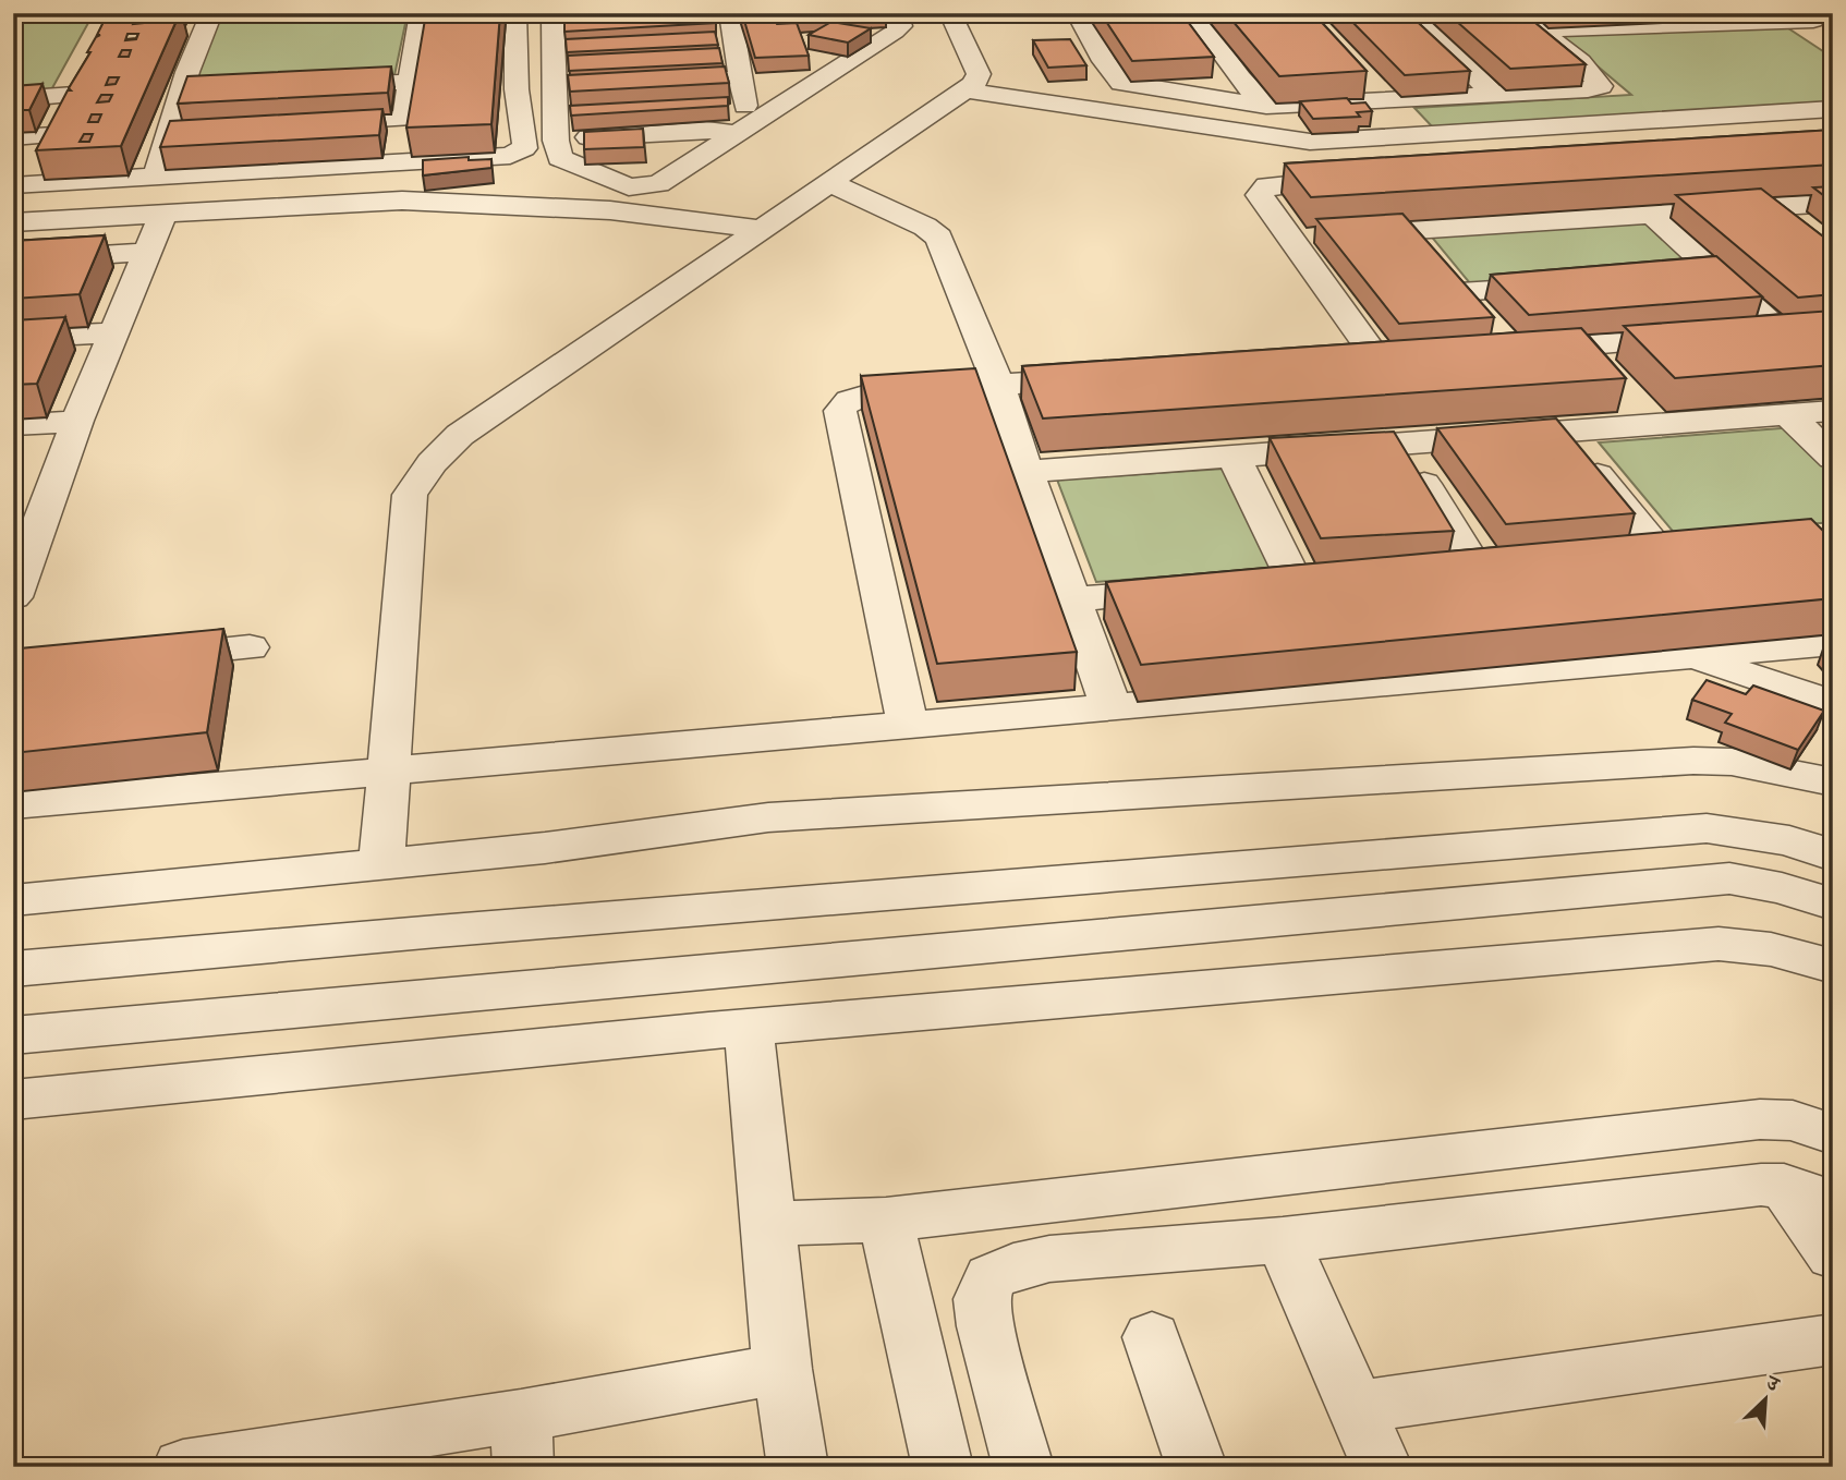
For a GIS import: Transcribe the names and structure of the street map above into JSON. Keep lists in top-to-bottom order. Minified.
{"north":"top right"}
